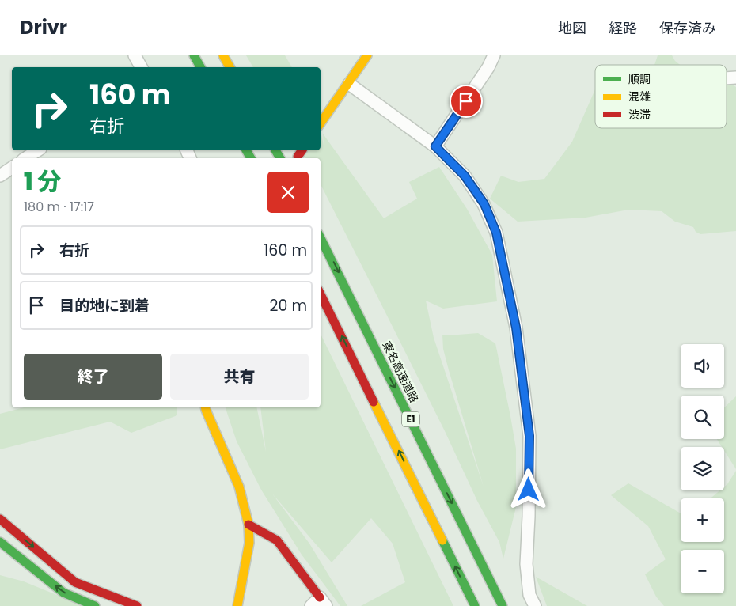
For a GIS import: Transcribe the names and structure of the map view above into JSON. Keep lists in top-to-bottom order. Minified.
{"streets":{"main road":["東名高速道路","E1"]},"legend":["順調","混雑","渋滞"],"page":{"header":"Drivr","nav":["地図","経路","保存済み"],"turn":["160 m","右折"],"heading":["1 分","180 m · 17:17"],"list":[{"name":"右折","value":"160 m"},{"name":"目的地に到着","value":"20 m"}],"map_buttons":["+","−"],"buttons":["終了","共有"]}}
